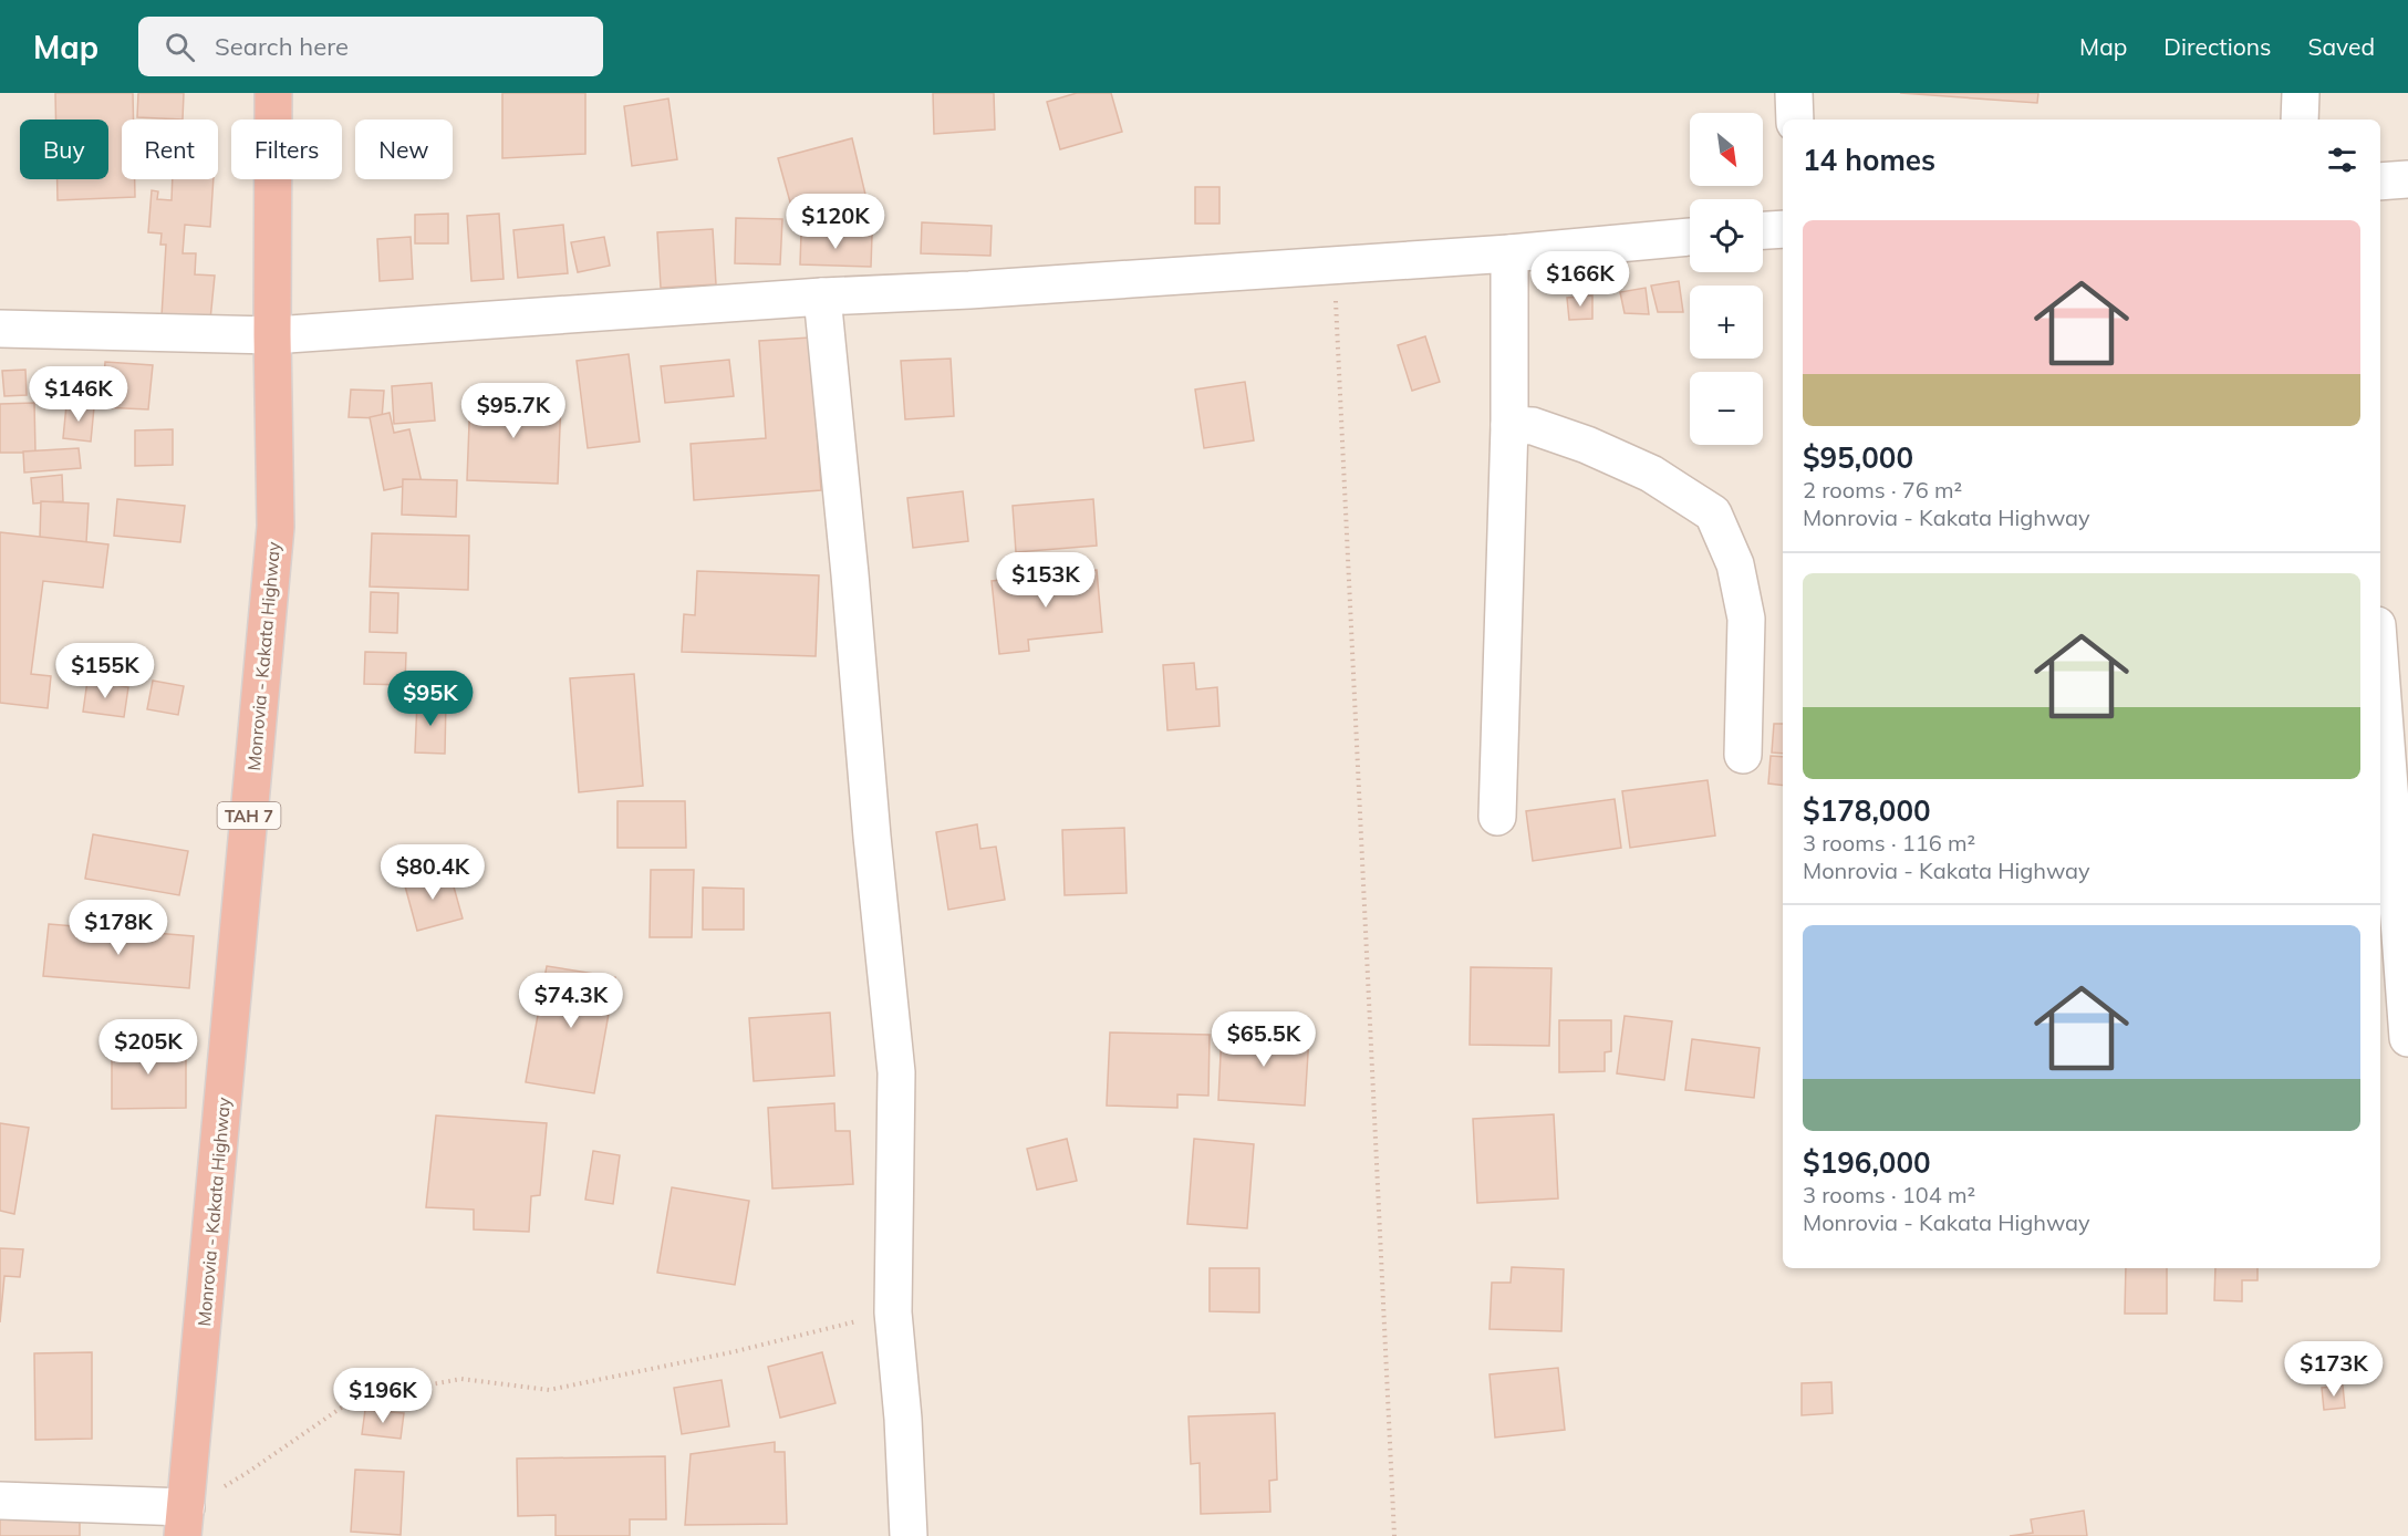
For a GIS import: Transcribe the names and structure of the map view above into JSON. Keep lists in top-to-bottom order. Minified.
{"streets":{"highway":["Monrovia - Kakata Highway","TAH 7"]},"north":"bottom right","page":{"header":"Map","search":"Search here","nav":["Map","Directions","Saved"],"map_buttons":["+","−"],"chip":["Buy","Rent","Filters","New"],"heading":"14 homes","price":["$120K","$166K","$146K","$95.7K","$153K","$155K","$95K","$80.4K","$178K","$74.3K","$65.5K","$205K","$173K","$196K"],"list":[{"name":"$95,000","note":"2 rooms · 76 m² · Monrovia - Kakata Highway"},{"name":"$178,000","note":"3 rooms · 116 m² · Monrovia - Kakata Highway"},{"name":"$196,000","note":"3 rooms · 104 m² · Monrovia - Kakata Highway"}]}}
